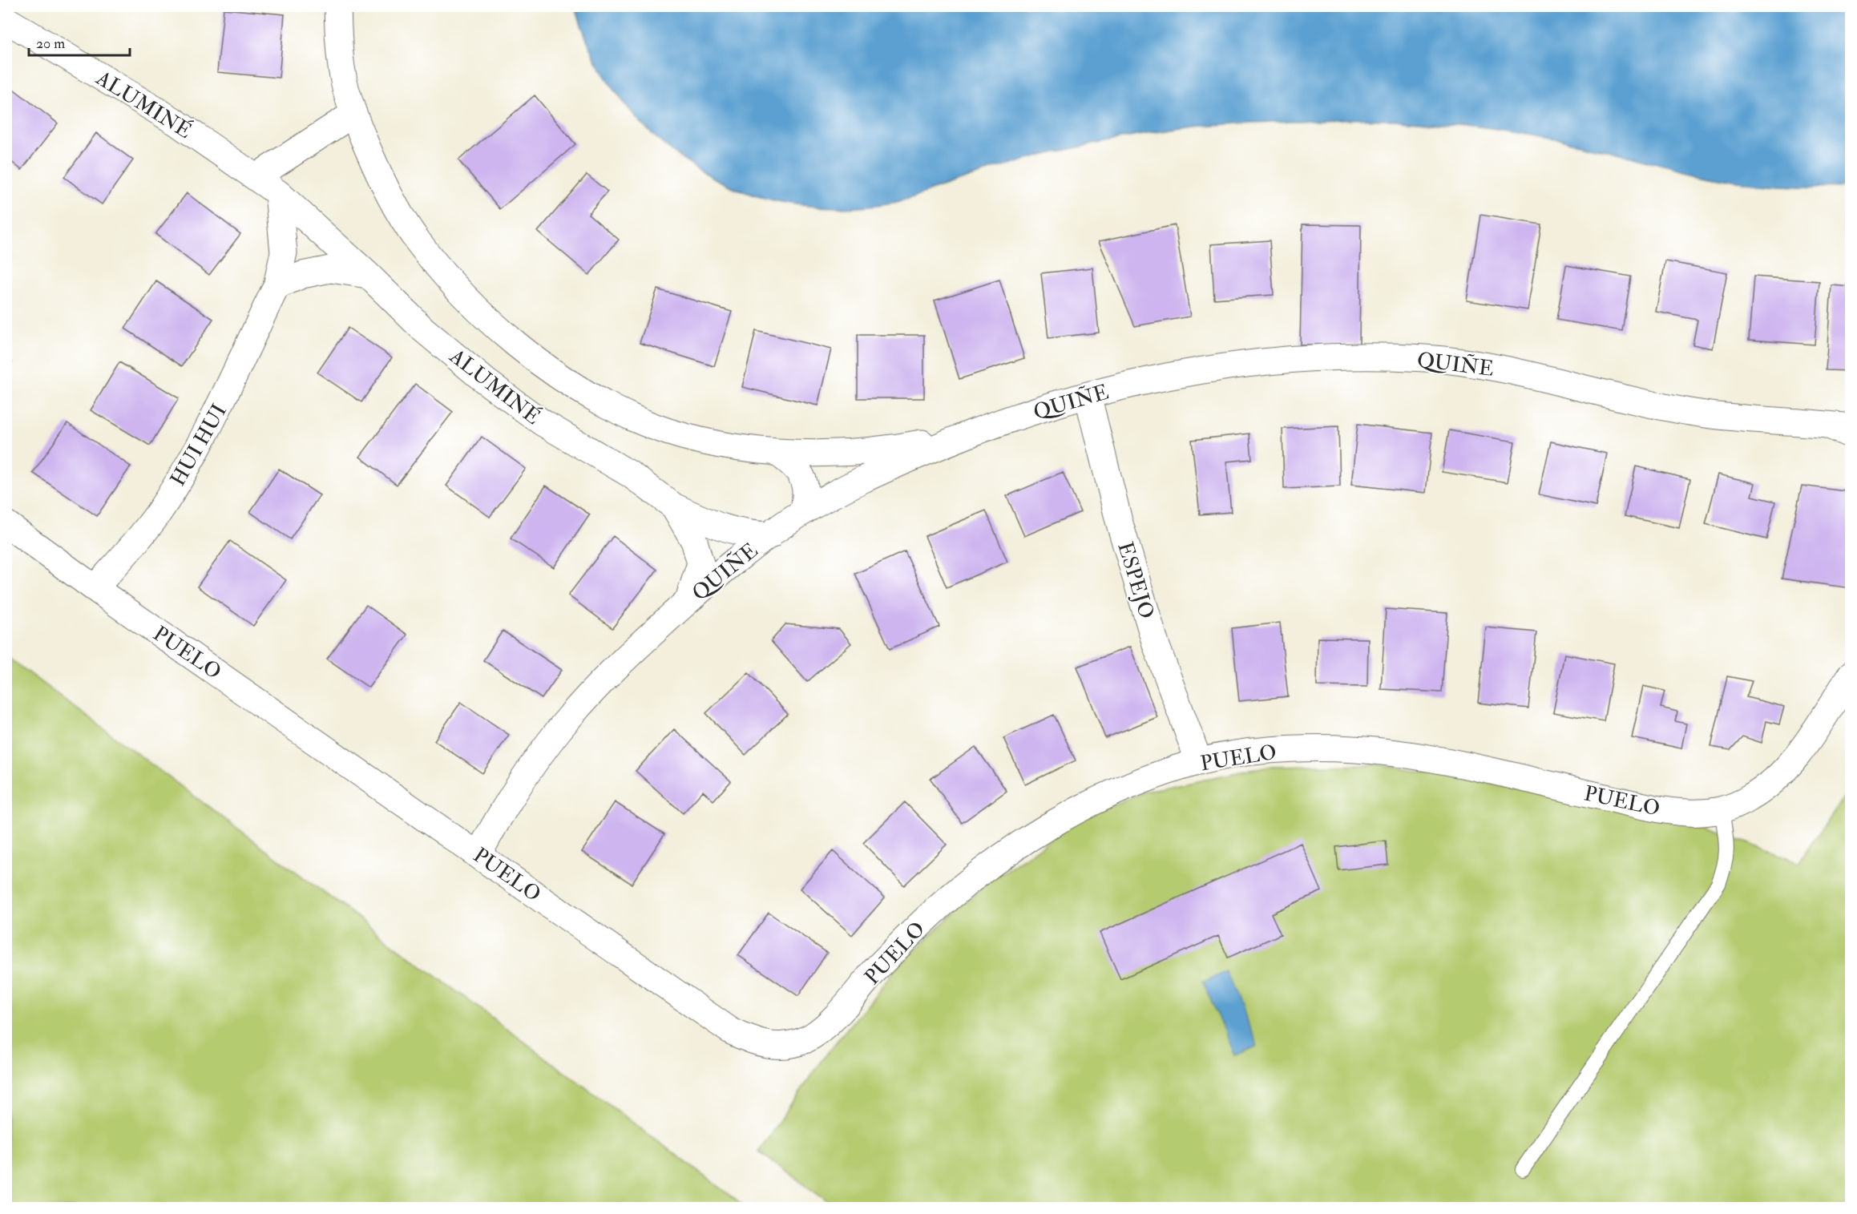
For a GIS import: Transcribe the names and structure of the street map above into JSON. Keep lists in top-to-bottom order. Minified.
{"streets":{"street":["ALUMINÉ","QUIÑE","HUI HUI","ESPEJO","PUELO"]},"crossings":[["ALUMINÉ","QUIÑE"],["ALUMINÉ","HUI HUI"],["QUIÑE","ESPEJO"],["QUIÑE","PUELO"],["HUI HUI","PUELO"],["ESPEJO","PUELO"]],"scale_bar":"20 m"}
